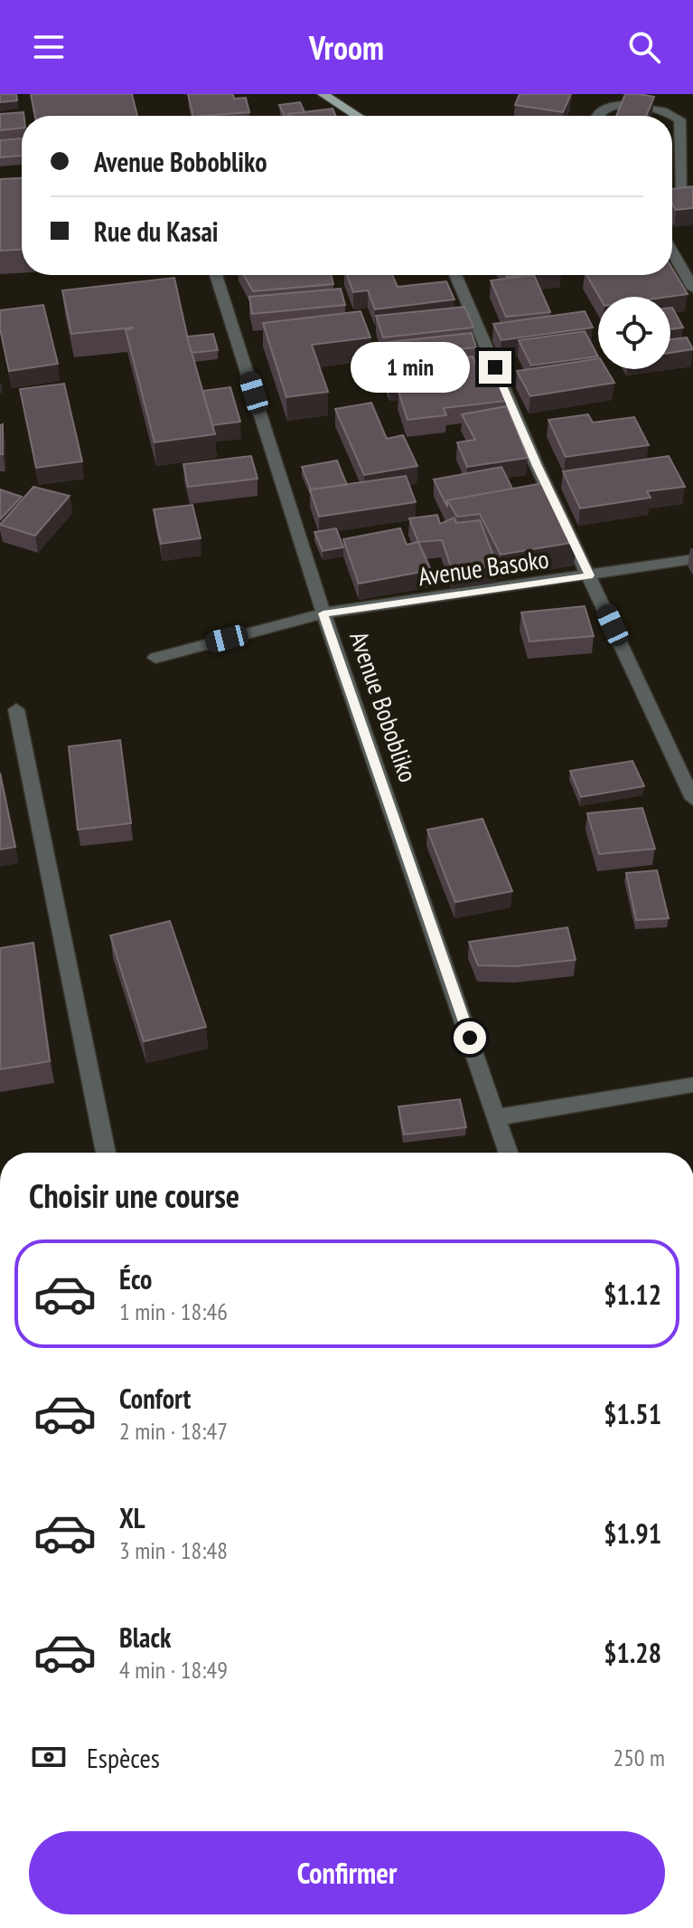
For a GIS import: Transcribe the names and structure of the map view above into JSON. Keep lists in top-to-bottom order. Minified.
{"streets":{"street":["Avenue Basoko","Avenue Bobobliko"]},"crossings":[["Avenue Basoko","Avenue Bobobliko"]],"page":{"header":"Vroom","banner":["Avenue Bobobliko","Rue du Kasai"],"bubble":"1 min","heading":"Choisir une course","list":[{"name":"Éco","note":"1 min · 18:46","value":"$1.12"},{"name":"Confort","note":"2 min · 18:47","value":"$1.51"},{"name":"XL","note":"3 min · 18:48","value":"$1.91"},{"name":"Black","note":"4 min · 18:49","value":"$1.28"}],"pay":["Espèces","250 m"],"buttons":"Confirmer"}}
